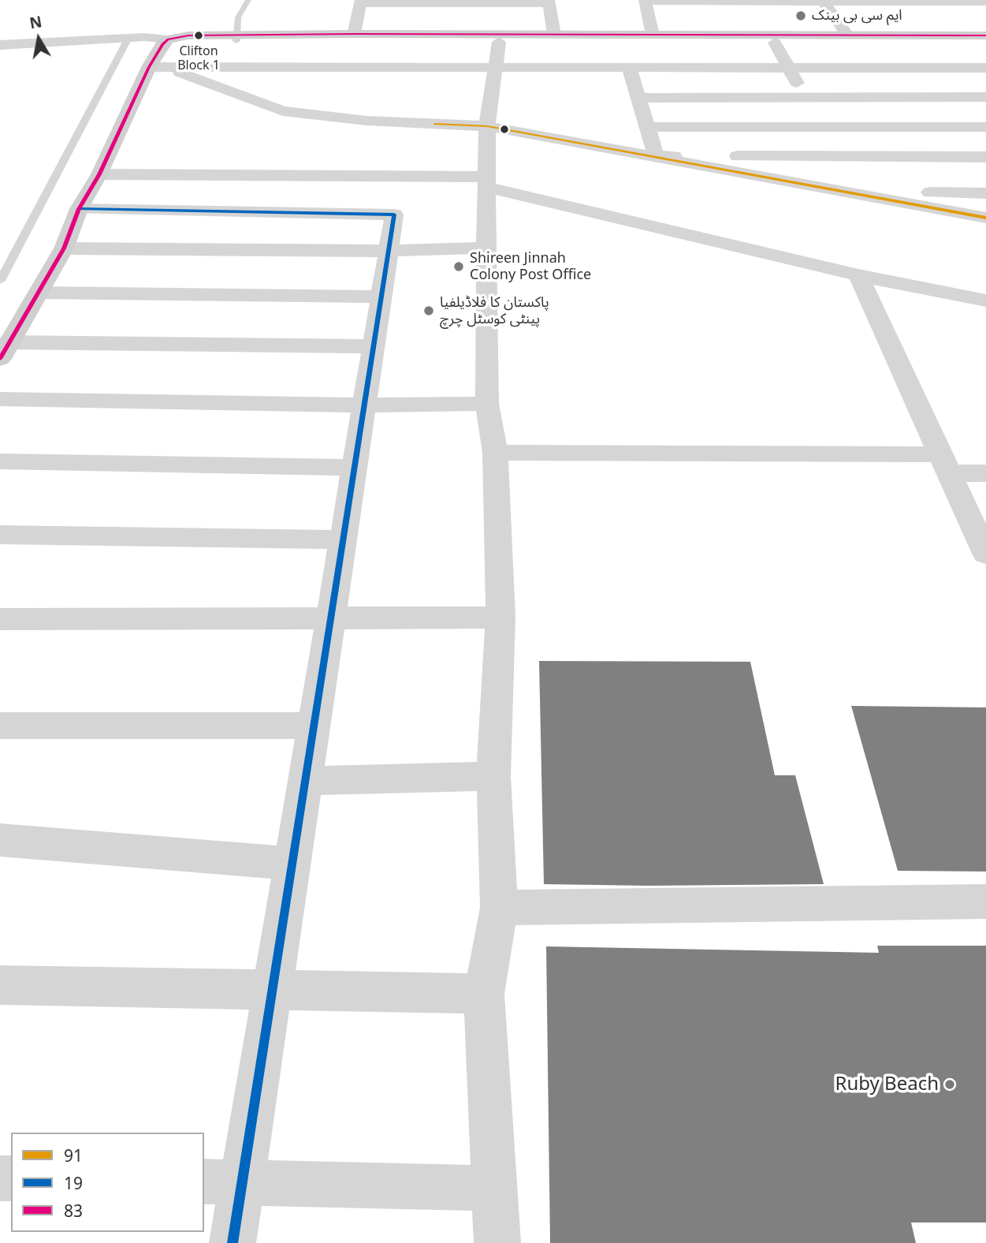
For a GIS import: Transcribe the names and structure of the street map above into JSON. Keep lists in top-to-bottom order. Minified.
{"places":["ایم سی بی بینک","Clifton Block 1","Shireen Jinnah Colony Post Office","پاکستان کا فلاڈیلفیا پینٹی کوسٹل چرچ","Ruby Beach"],"lines":["transit line 83","transit line 91","transit line 19"],"legend":["91","19","83"],"north":"top"}
